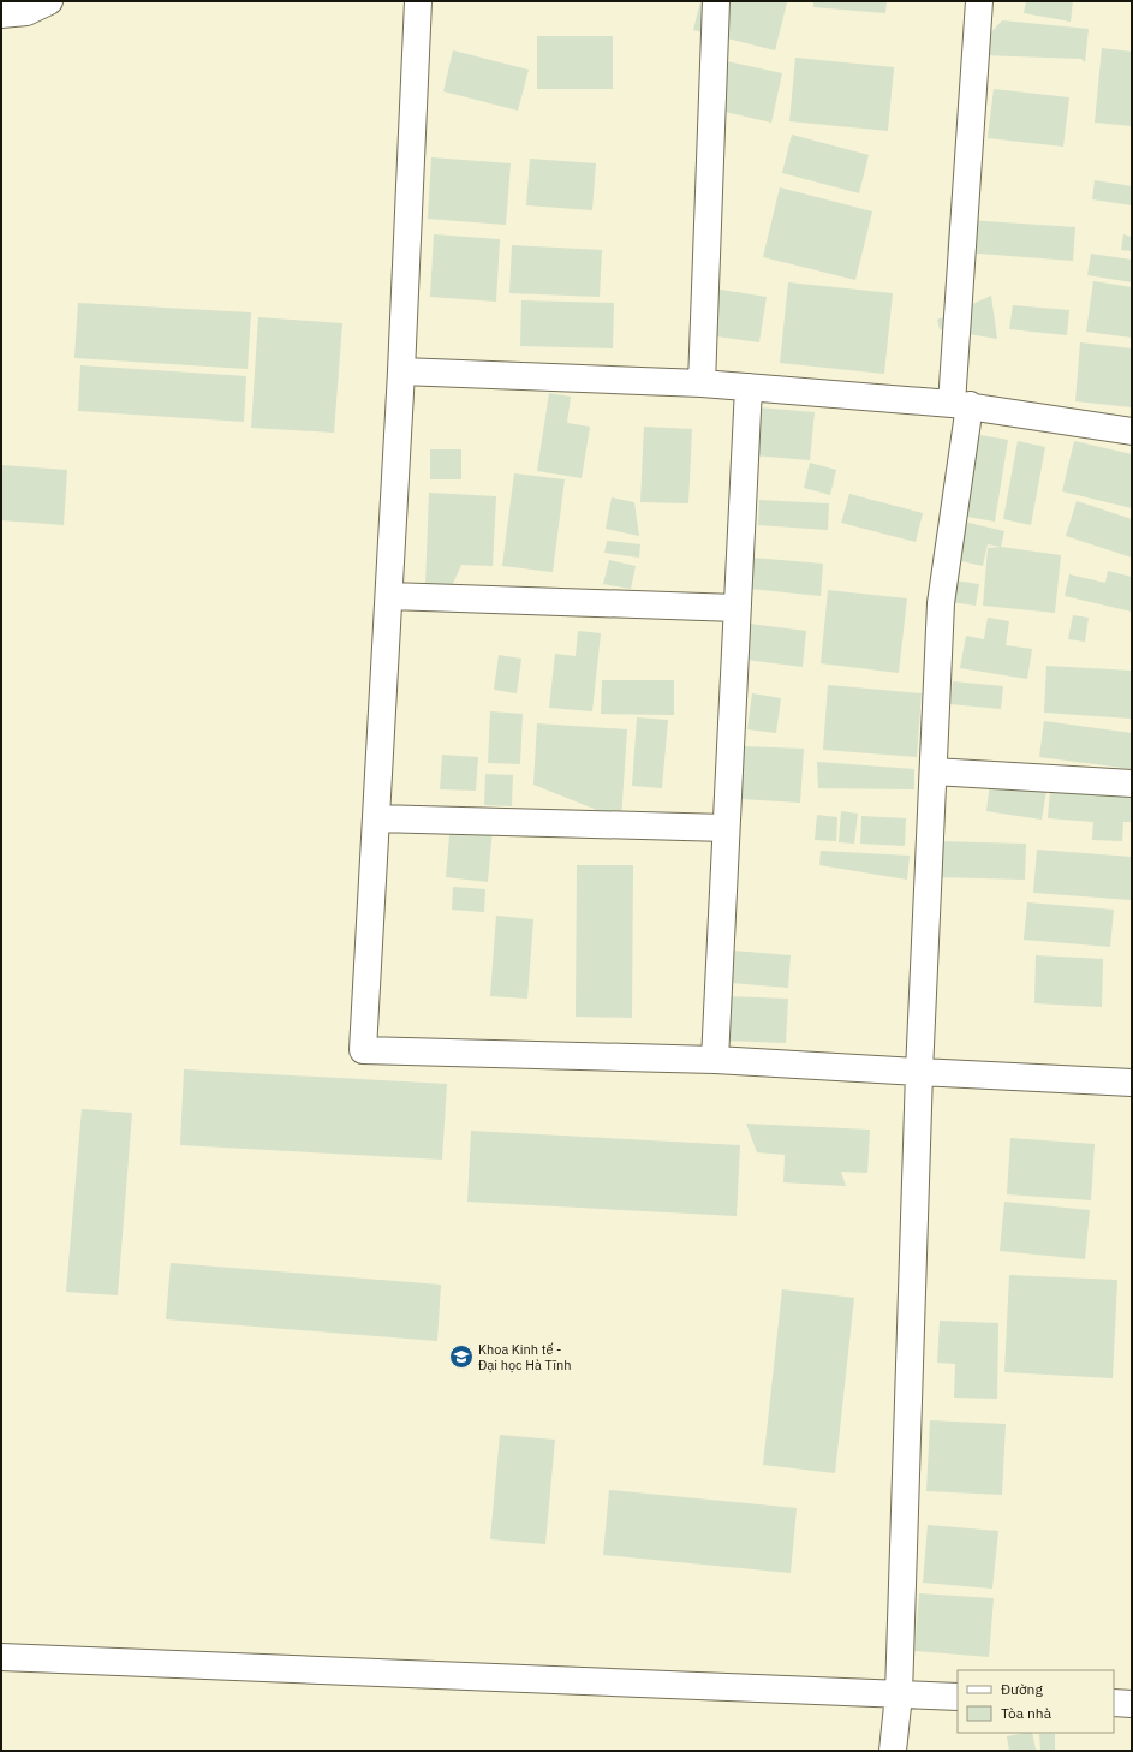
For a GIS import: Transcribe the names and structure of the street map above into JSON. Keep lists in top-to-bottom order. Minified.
{"places":{"school or university":["Khoa Kinh tế - Đại học Hà Tĩnh"]},"legend":["Đường","Tòa nhà"]}
